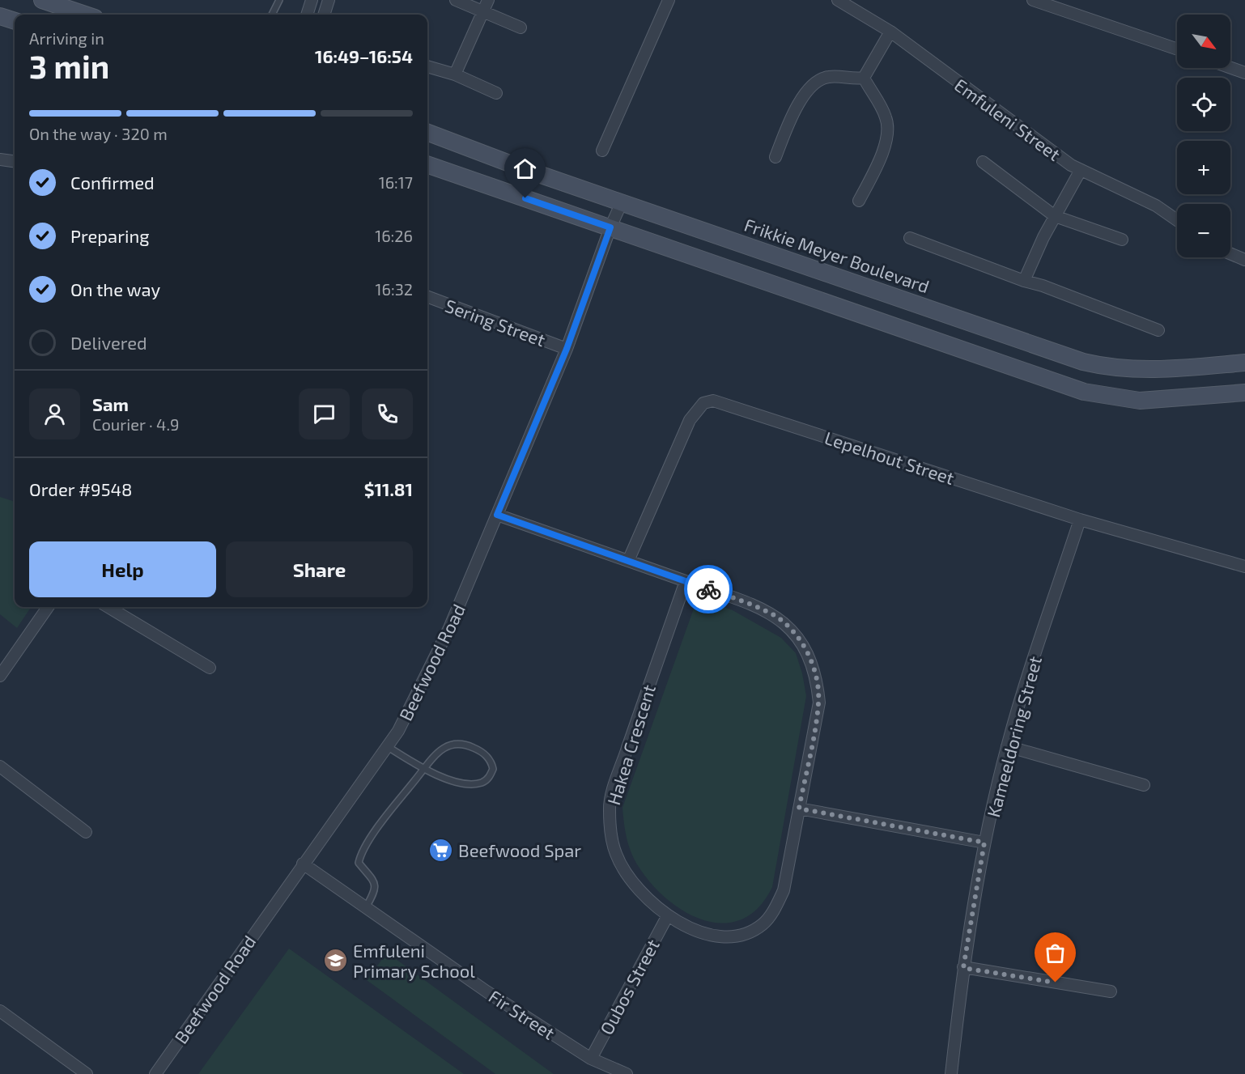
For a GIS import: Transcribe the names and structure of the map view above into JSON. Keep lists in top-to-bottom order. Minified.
{"streets":{"street":["Emfuleni Street","Frikkie Meyer Boulevard","Sering Street","Lepelhout Street","Beefwood Road","Kameeldoring Street","Hakea Crescent","Oubos Street","Fir Street"]},"crossings":[["Frikkie Meyer Boulevard","Beefwood Road"],["Sering Street","Beefwood Road"],["Lepelhout Street","Kameeldoring Street"],["Lepelhout Street","Hakea Crescent"],["Beefwood Road","Hakea Crescent"],["Beefwood Road","Fir Street"],["Hakea Crescent","Oubos Street"],["Oubos Street","Fir Street"]],"places":{"supermarket":["Beefwood Spar"],"school or university":["Emfuleni Primary School"]},"north":"bottom right","page":{"map_buttons":["+","−"],"heading":["3 min","Arriving in","16:49–16:54"],"panel":["Sam","Courier · 4.9","Order #9548","$11.81"],"bar":"On the way · 320 m","list":[["Confirmed","16:17"],["Preparing","16:26"],["On the way","16:32"],"Delivered"],"buttons":["Help","Share"]}}
